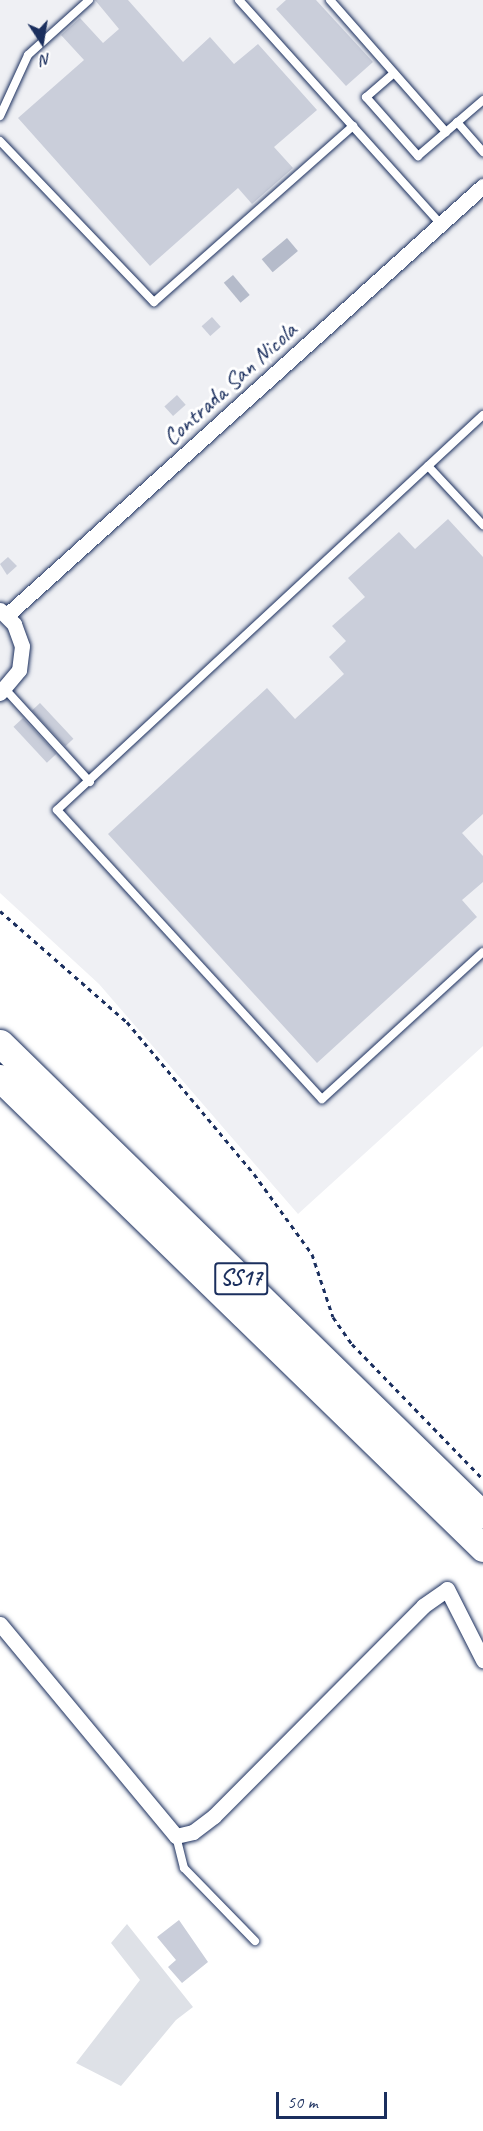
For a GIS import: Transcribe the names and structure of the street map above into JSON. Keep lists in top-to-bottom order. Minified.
{"streets":{"highway":["SS17"],"street":["Contrada San Nicola"]},"scale_bar":"50 m","north":"bottom"}
